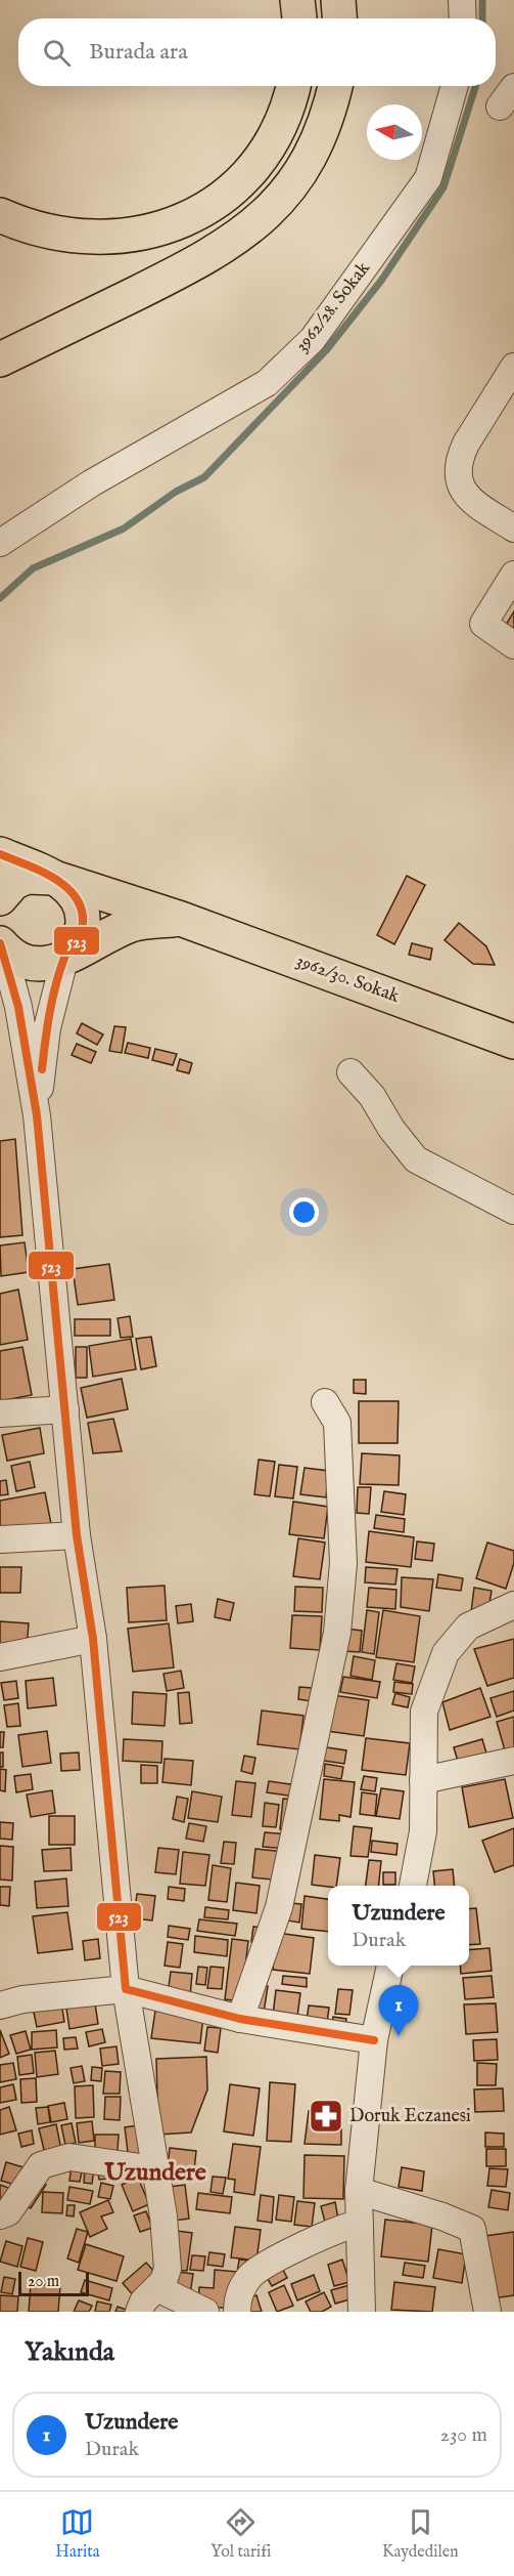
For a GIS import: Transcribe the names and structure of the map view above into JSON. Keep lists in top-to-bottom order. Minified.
{"streets":{"main road":["3962/30. Sokak"],"street":["3962/28. Sokak"]},"districts":["Uzundere"],"places":{"pharmacy":["Doruk Eczanesi"]},"lines":["transit line 523"],"scale_bar":"20 m","north":"left","page":{"search":"Burada ara","popup":["Uzundere","Durak"],"pins":"1","scale":"20 m","heading":"Yakında","list":[{"mark":"1","name":"Uzundere","note":"Durak","value":"230 m"}],"nav":["Harita","Yol tarifi","Kaydedilen"]}}
